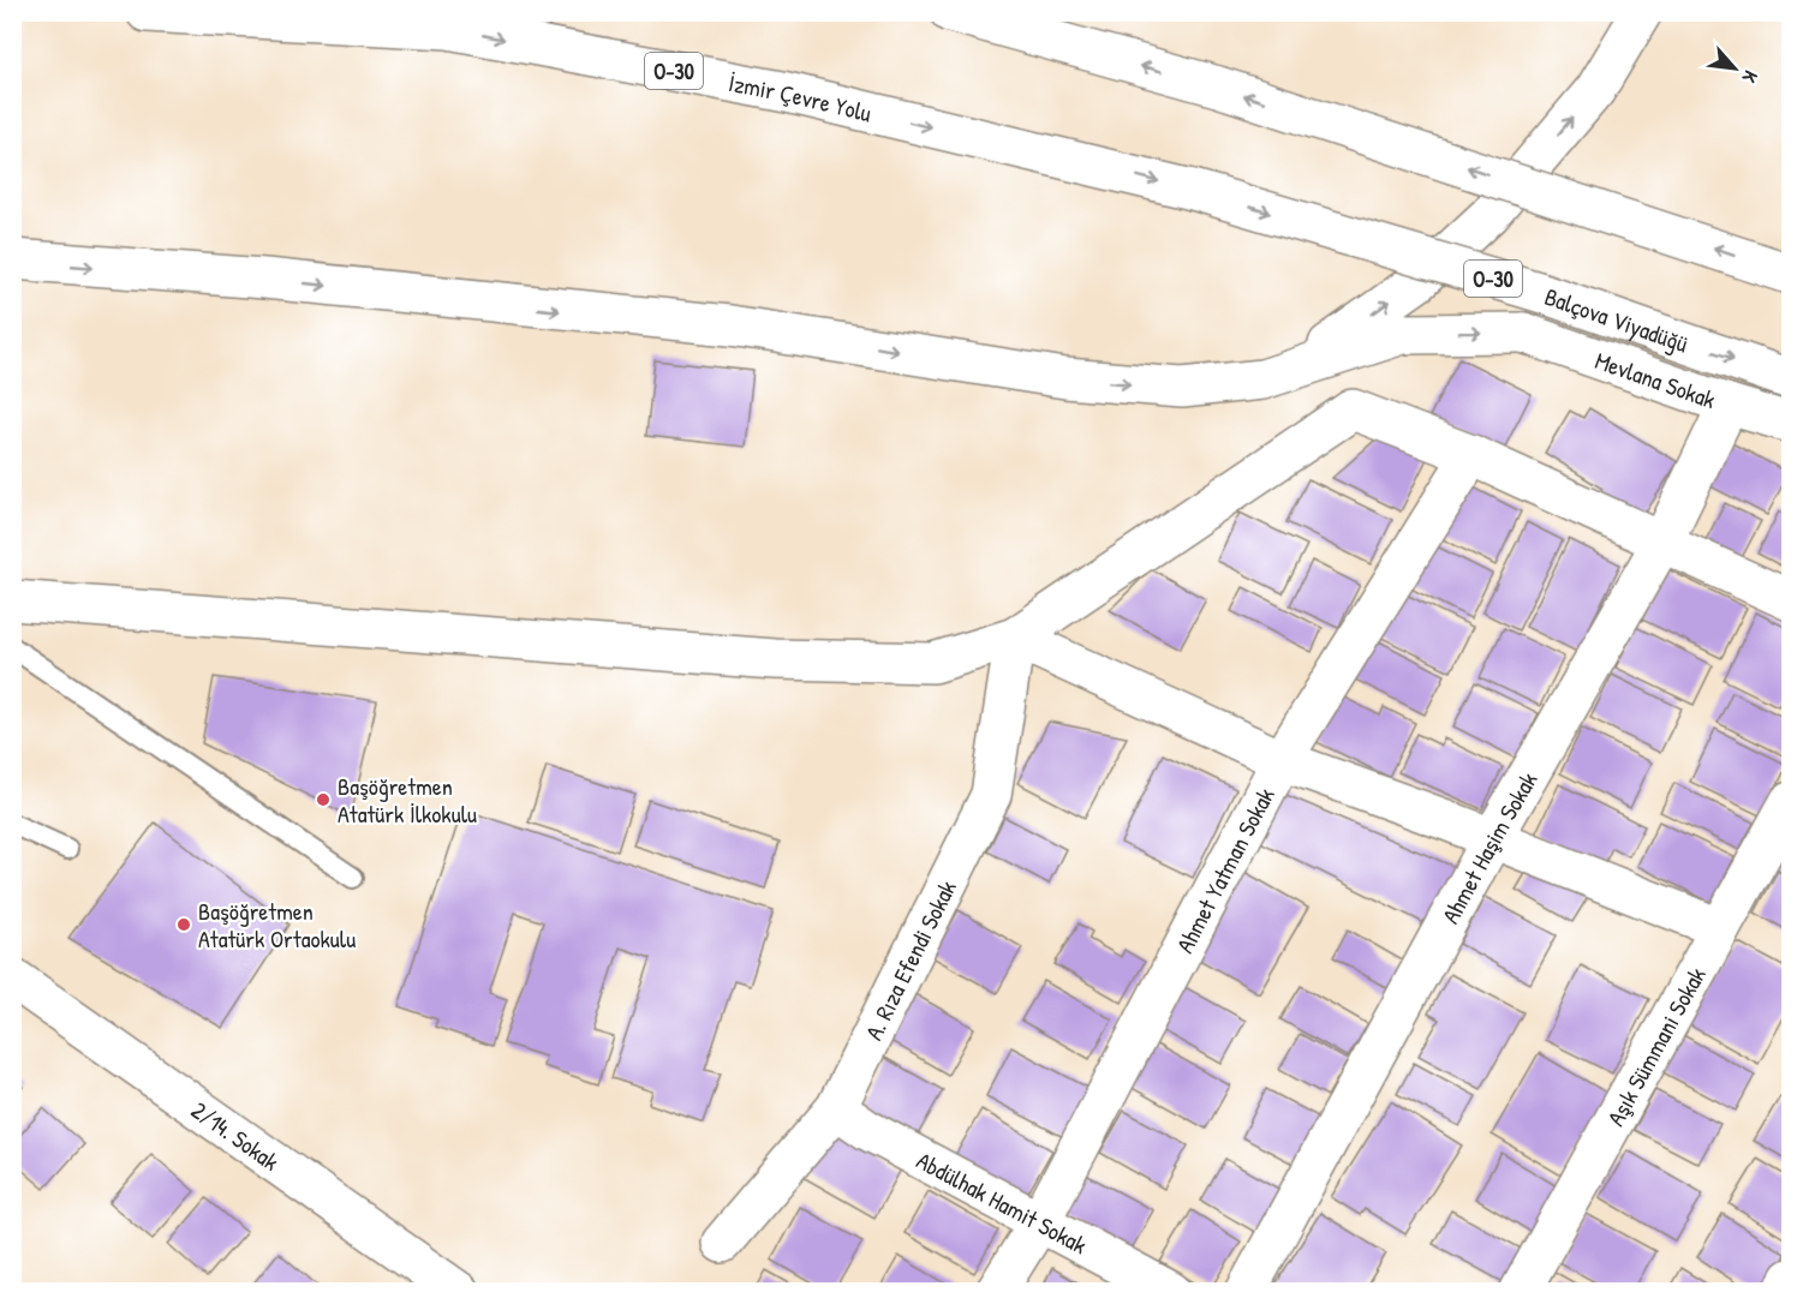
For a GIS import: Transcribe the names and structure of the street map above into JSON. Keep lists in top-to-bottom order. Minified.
{"streets":{"main road":["O-30","İzmir Çevre Yolu","Balçova Viyadüğü","Mevlana Sokak","Ahmet Haşim Sokak","Ahmet Yatman Sokak","A. Rıza Efendi Sokak","Aşık Sümmani Sokak","2/14. Sokak","Abdülhak Hamit Sokak"]},"crossings":[["İzmir Çevre Yolu","Balçova Viyadüğü"],["Mevlana Sokak","Ahmet Haşim Sokak"],["Ahmet Yatman Sokak","Abdülhak Hamit Sokak"],["A. Rıza Efendi Sokak","Abdülhak Hamit Sokak"]],"places":["Başöğretmen Atatürk İlkokulu","Başöğretmen Atatürk Ortaokulu"],"north":"bottom right"}
